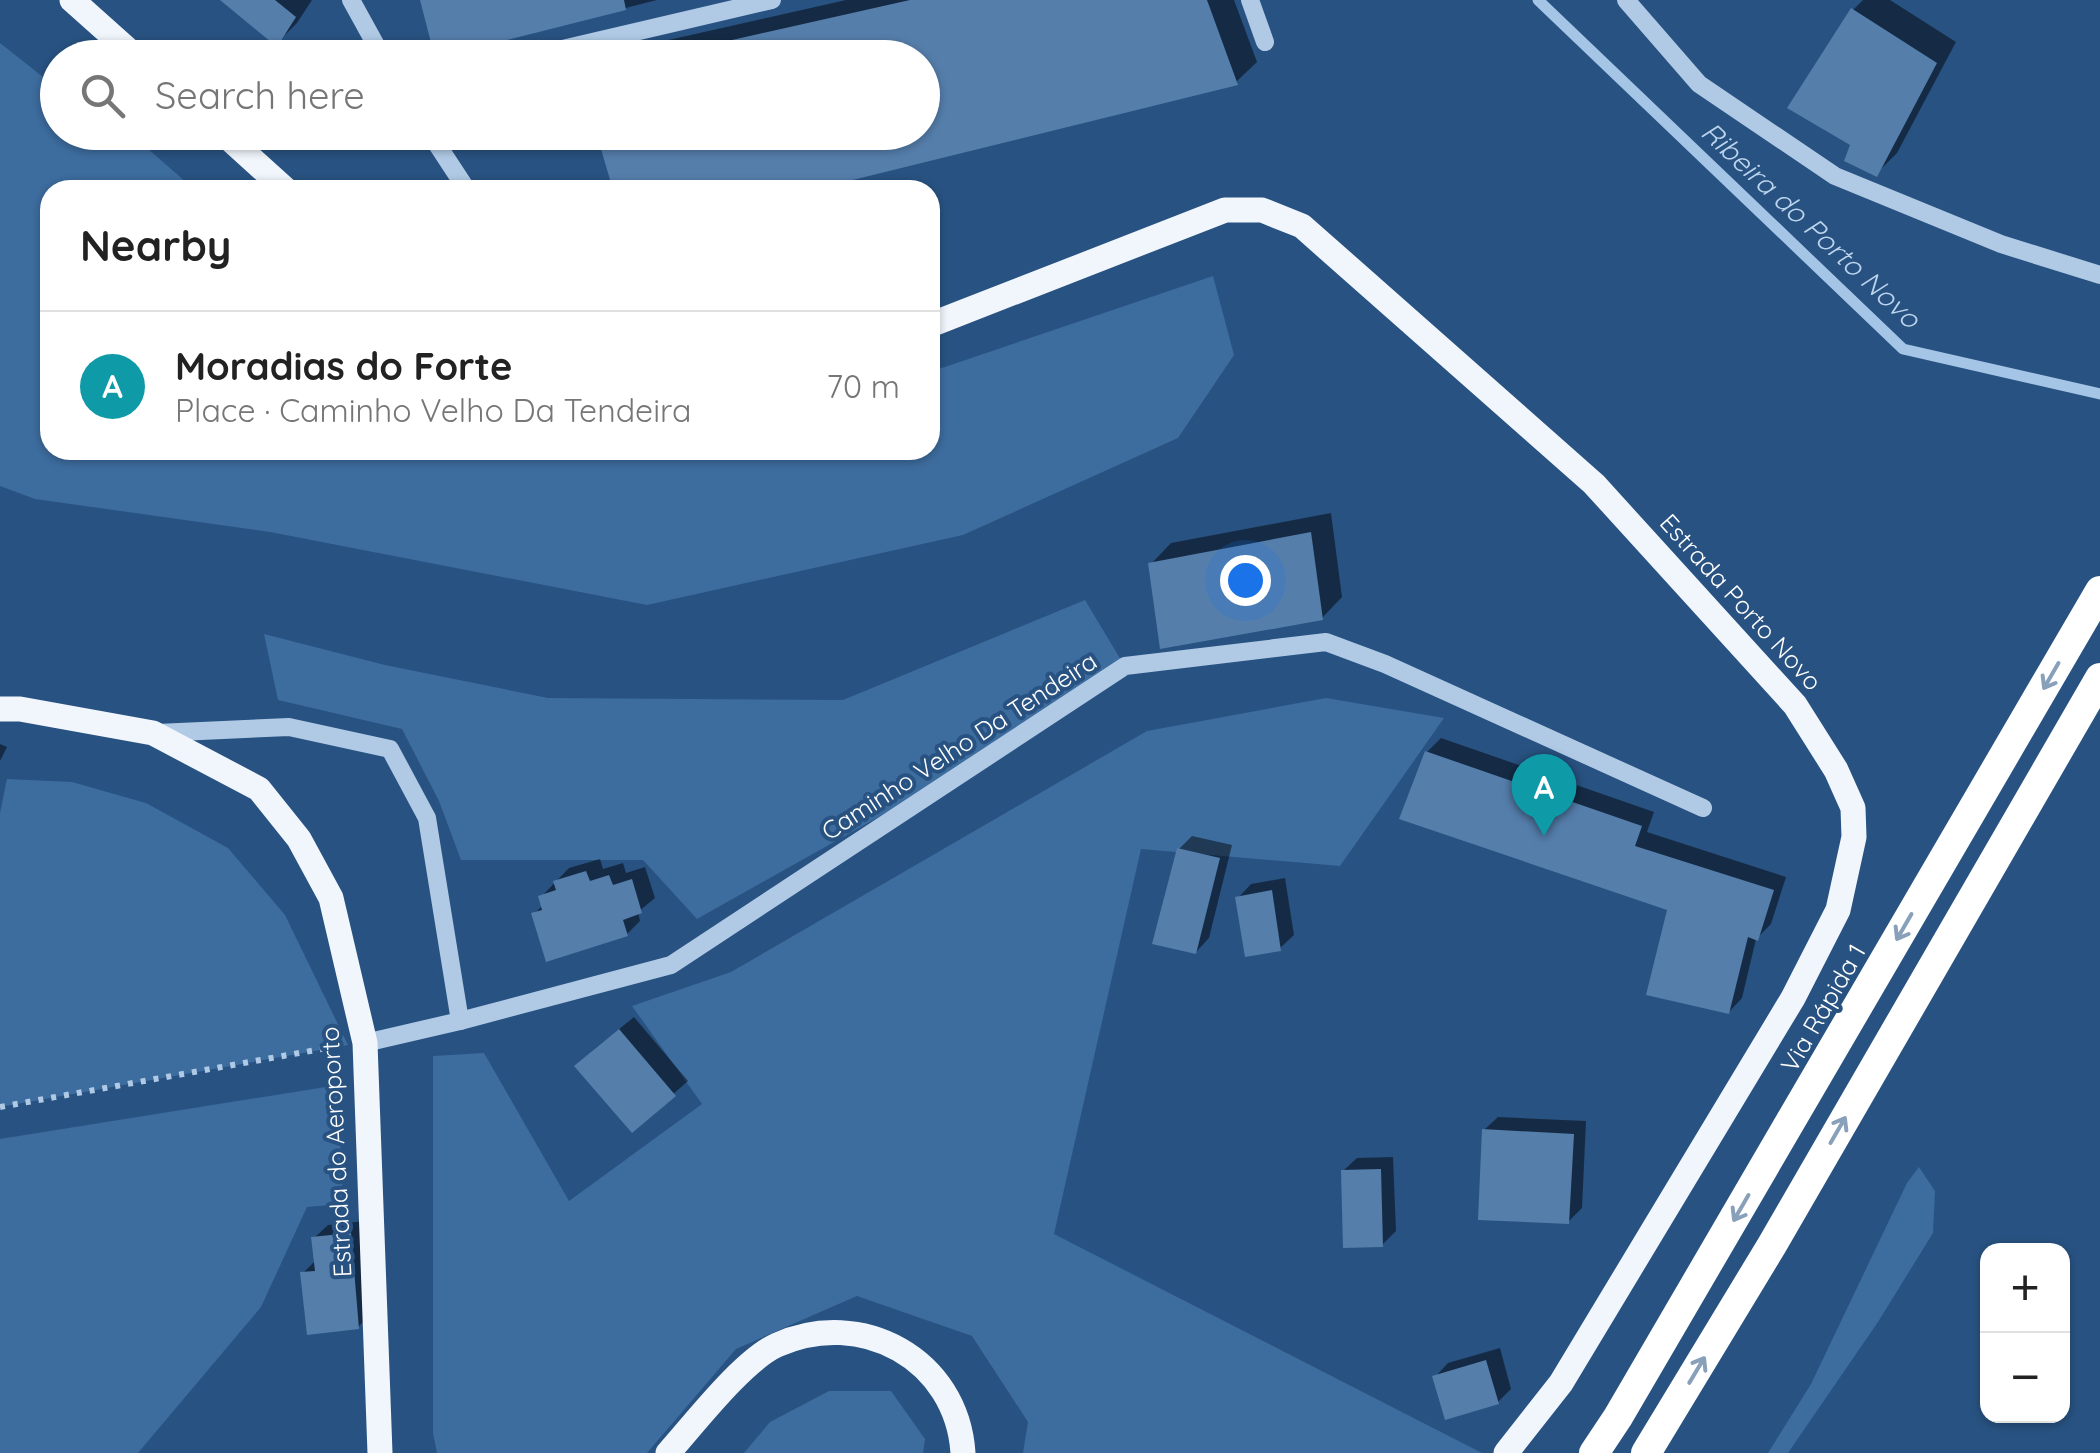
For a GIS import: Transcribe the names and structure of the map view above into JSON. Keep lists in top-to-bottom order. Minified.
{"streets":{"highway":["Via Rápida 1"],"main road":["Estrada Porto Novo","Estrada do Aeroporto"],"street":["Caminho Velho Da Tendeira"]},"crossings":[["Caminho Velho Da Tendeira","Estrada do Aeroporto"]],"water":["Ribeira do Porto Novo"],"page":{"search":"Search here","heading":"Nearby","list":[{"mark":"A","name":"Moradias do Forte","note":"Place · Caminho Velho Da Tendeira","value":"70 m"}],"pins":"A","map_buttons":["+","−"]}}
